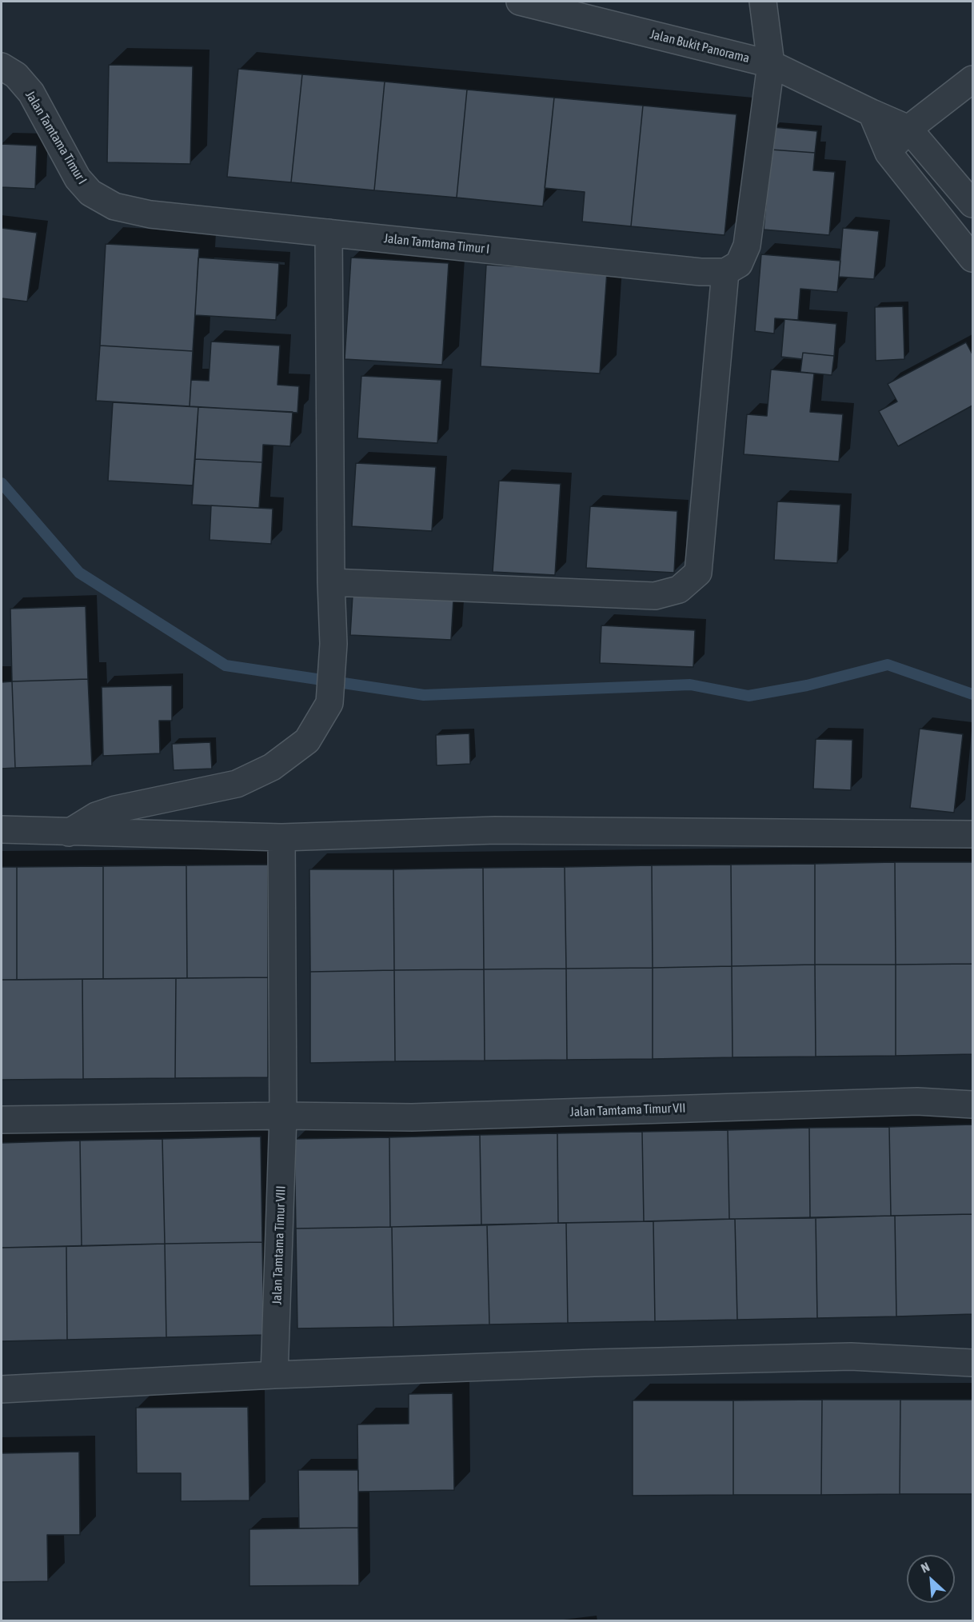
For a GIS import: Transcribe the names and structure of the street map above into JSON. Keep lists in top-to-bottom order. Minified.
{"streets":{"street":["Jalan Bukit Panorama","Jalan Tamtama Timur I","Jalan Tamtama Timur VII","Jalan Tamtama Timur VIII"]},"crossings":[["Jalan Tamtama Timur VII","Jalan Tamtama Timur VIII"]],"north":"top left"}
